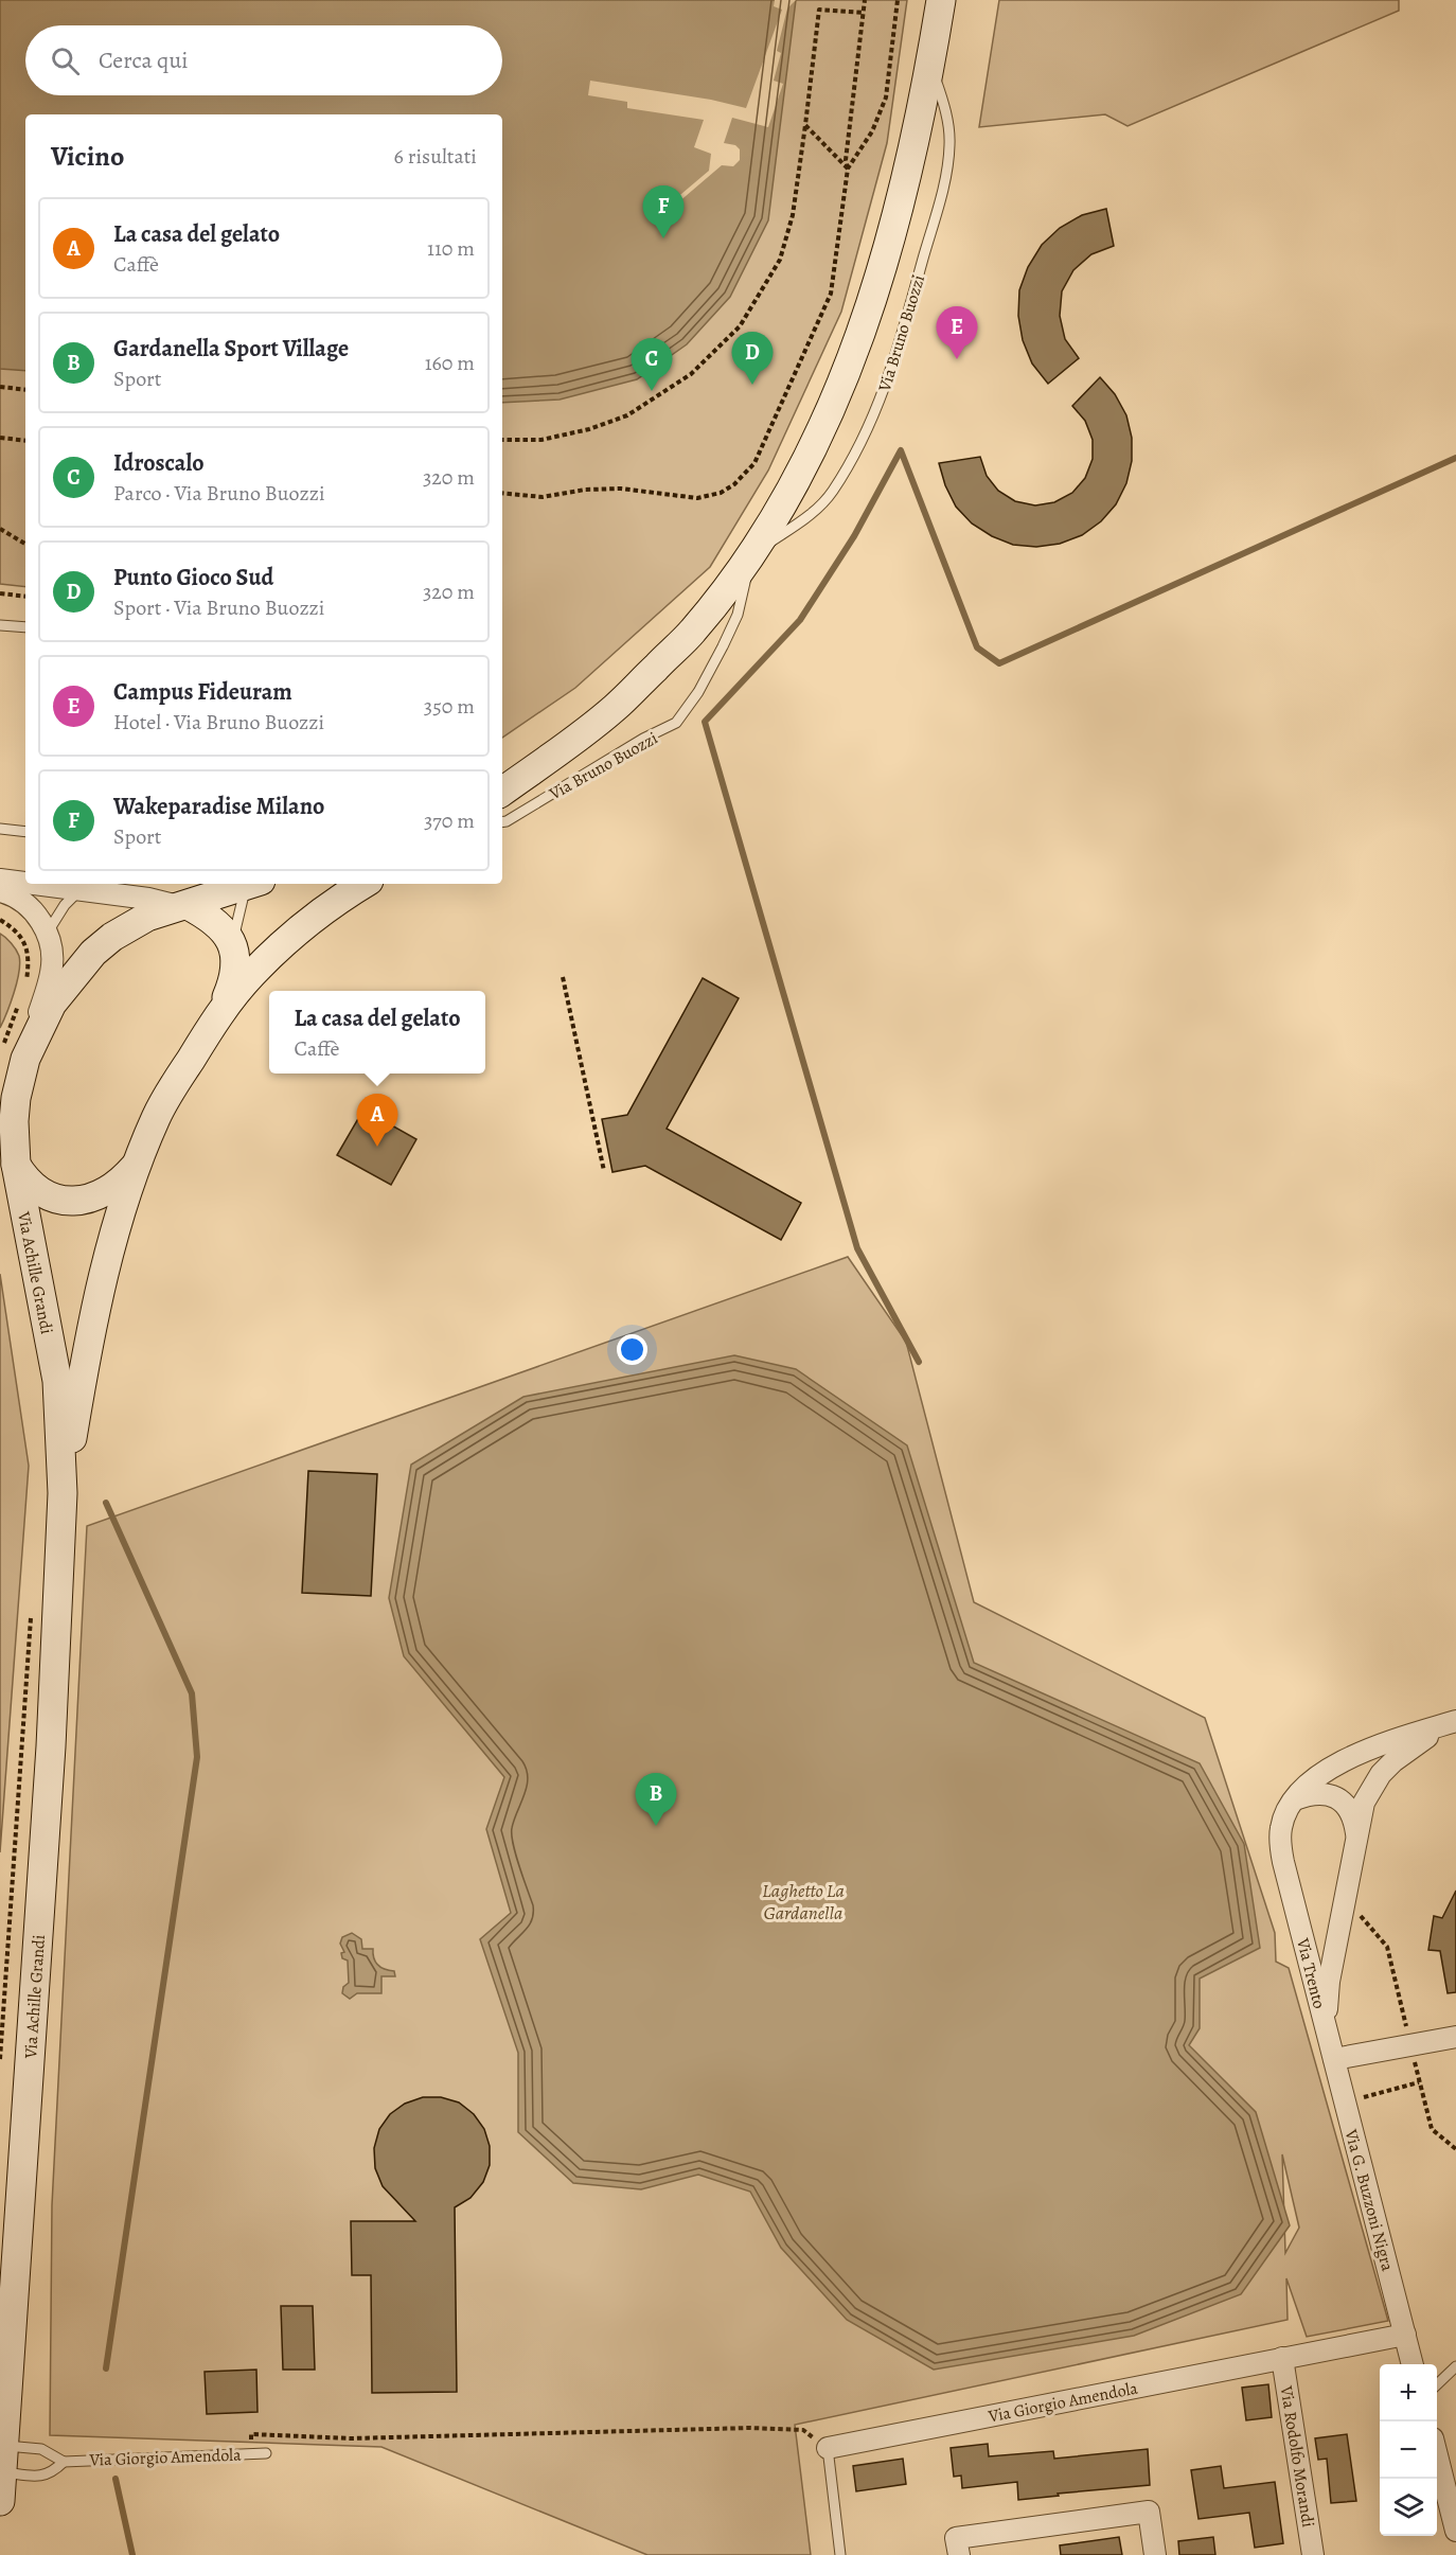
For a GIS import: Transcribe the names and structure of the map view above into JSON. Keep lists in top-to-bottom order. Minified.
{"streets":{"main road":["Via Bruno Buozzi","Via Achille Grandi"],"street":["Via Trento","Via G. Buzzoni Nigra","Via Giorgio Amendola","Via Rodolfo Morandi"]},"crossings":[["Via Achille Grandi","Via Giorgio Amendola"],["Via Trento","Via G. Buzzoni Nigra"],["Via G. Buzzoni Nigra","Via Giorgio Amendola"],["Via Giorgio Amendola","Via Rodolfo Morandi"]],"water":["Laghetto La Gardanella"],"page":{"search":"Cerca qui","heading":["Vicino","6 risultati"],"pins":["F","E","D","C","A","B"],"list":[{"mark":"A","name":"La casa del gelato","note":"Caffè","value":"110 m"},{"mark":"B","name":"Gardanella Sport Village","note":"Sport","value":"160 m"},{"mark":"C","name":"Idroscalo","note":"Parco · Via Bruno Buozzi","value":"320 m"},{"mark":"D","name":"Punto Gioco Sud","note":"Sport · Via Bruno Buozzi","value":"320 m"},{"mark":"E","name":"Campus Fideuram","note":"Hotel · Via Bruno Buozzi","value":"350 m"},{"mark":"F","name":"Wakeparadise Milano","note":"Sport","value":"370 m"}],"popup":["La casa del gelato","Caffè"],"map_buttons":["+","−"]}}
